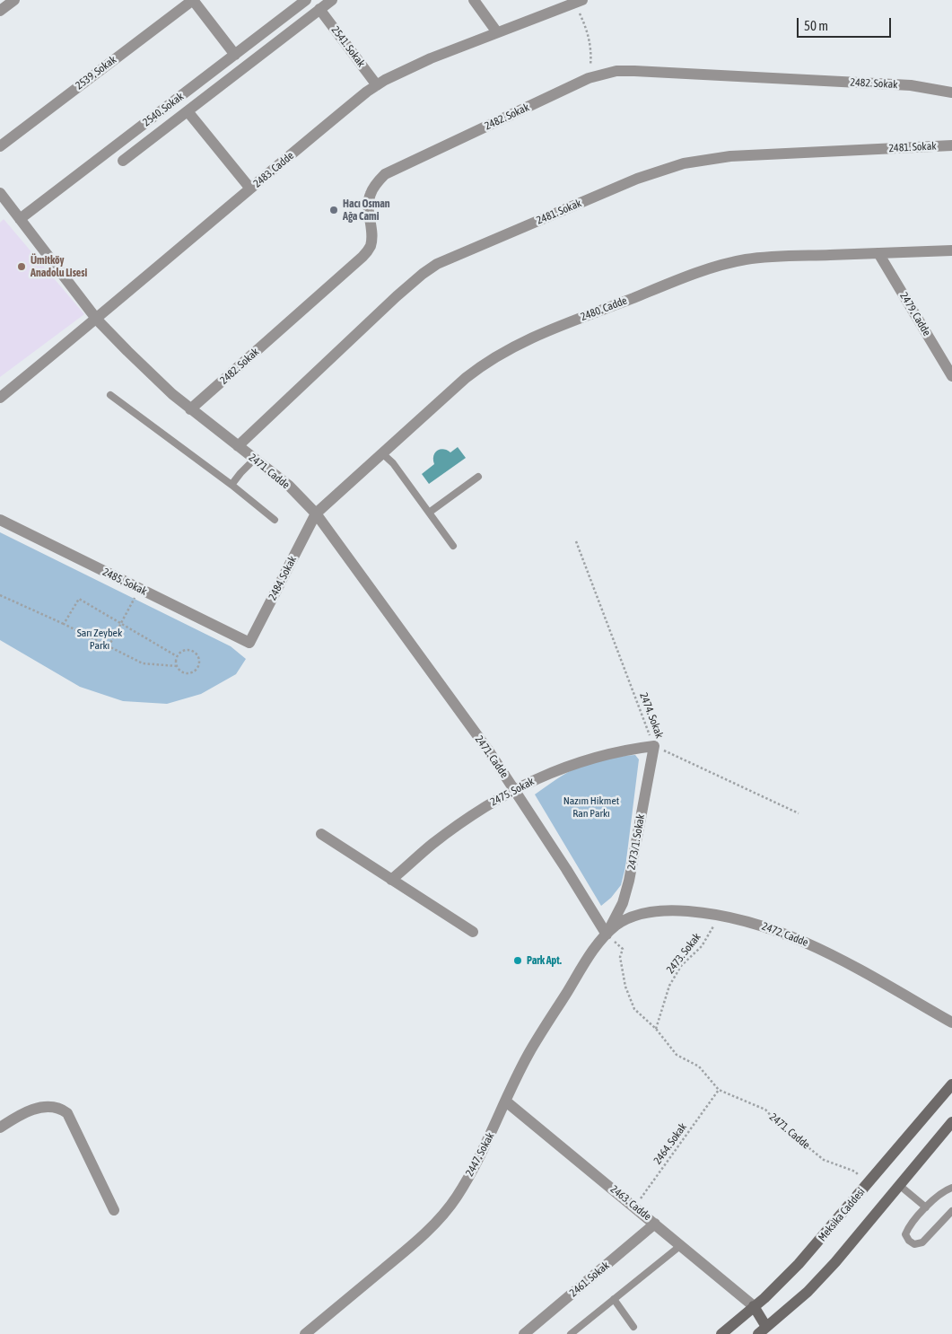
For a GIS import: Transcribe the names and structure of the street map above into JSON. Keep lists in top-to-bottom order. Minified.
{"streets":{"main road":["Meksika Caddesi"],"street":["2541. Sokak","2539. Sokak","2482. Sokak","2540. Sokak","2481. Sokak","2483. Cadde","2480. Cadde","2479. Cadde","2471. Cadde","2484. Sokak","2485. Sokak","2475. Sokak","2473/1. Sokak","2472. Cadde","2447. Sokak","2463. Cadde","2461. Sokak"],"path":["2474. Sokak","2473. Sokak","2464. Sokak"]},"crossings":[["2541. Sokak","2483. Cadde"],["2482. Sokak","2471. Cadde"],["2540. Sokak","2471. Cadde"],["2481. Sokak","2471. Cadde"],["2483. Cadde","2471. Cadde"],["2480. Cadde","2479. Cadde"],["2480. Cadde","2471. Cadde"],["2480. Cadde","2484. Sokak"],["2471. Cadde","2484. Sokak"],["2471. Cadde","2475. Sokak"],["2471. Cadde","2473/1. Sokak"],["2471. Cadde","2472. Cadde"],["2471. Cadde","2473. Sokak"],["2471. Cadde","2464. Sokak"],["2471. Cadde","2447. Sokak"],["2471. Cadde","Meksika Caddesi"],["2484. Sokak","2485. Sokak"],["2474. Sokak","2475. Sokak"],["2474. Sokak","2473/1. Sokak"],["2475. Sokak","2473/1. Sokak"],["2473/1. Sokak","2472. Cadde"],["2473/1. Sokak","2447. Sokak"],["2472. Cadde","2473. Sokak"],["2472. Cadde","2447. Sokak"],["2464. Sokak","2463. Cadde"],["2447. Sokak","2463. Cadde"],["2463. Cadde","Meksika Caddesi"],["2463. Cadde","2461. Sokak"]],"parks":["Sarı Zeybek Parkı","Nazım Hikmet Ran Parkı"],"places":["Hacı Osman Ağa Cami","Ümitköy Anadolu Lisesi","Park Apt."],"scale_bar":"50 m"}
